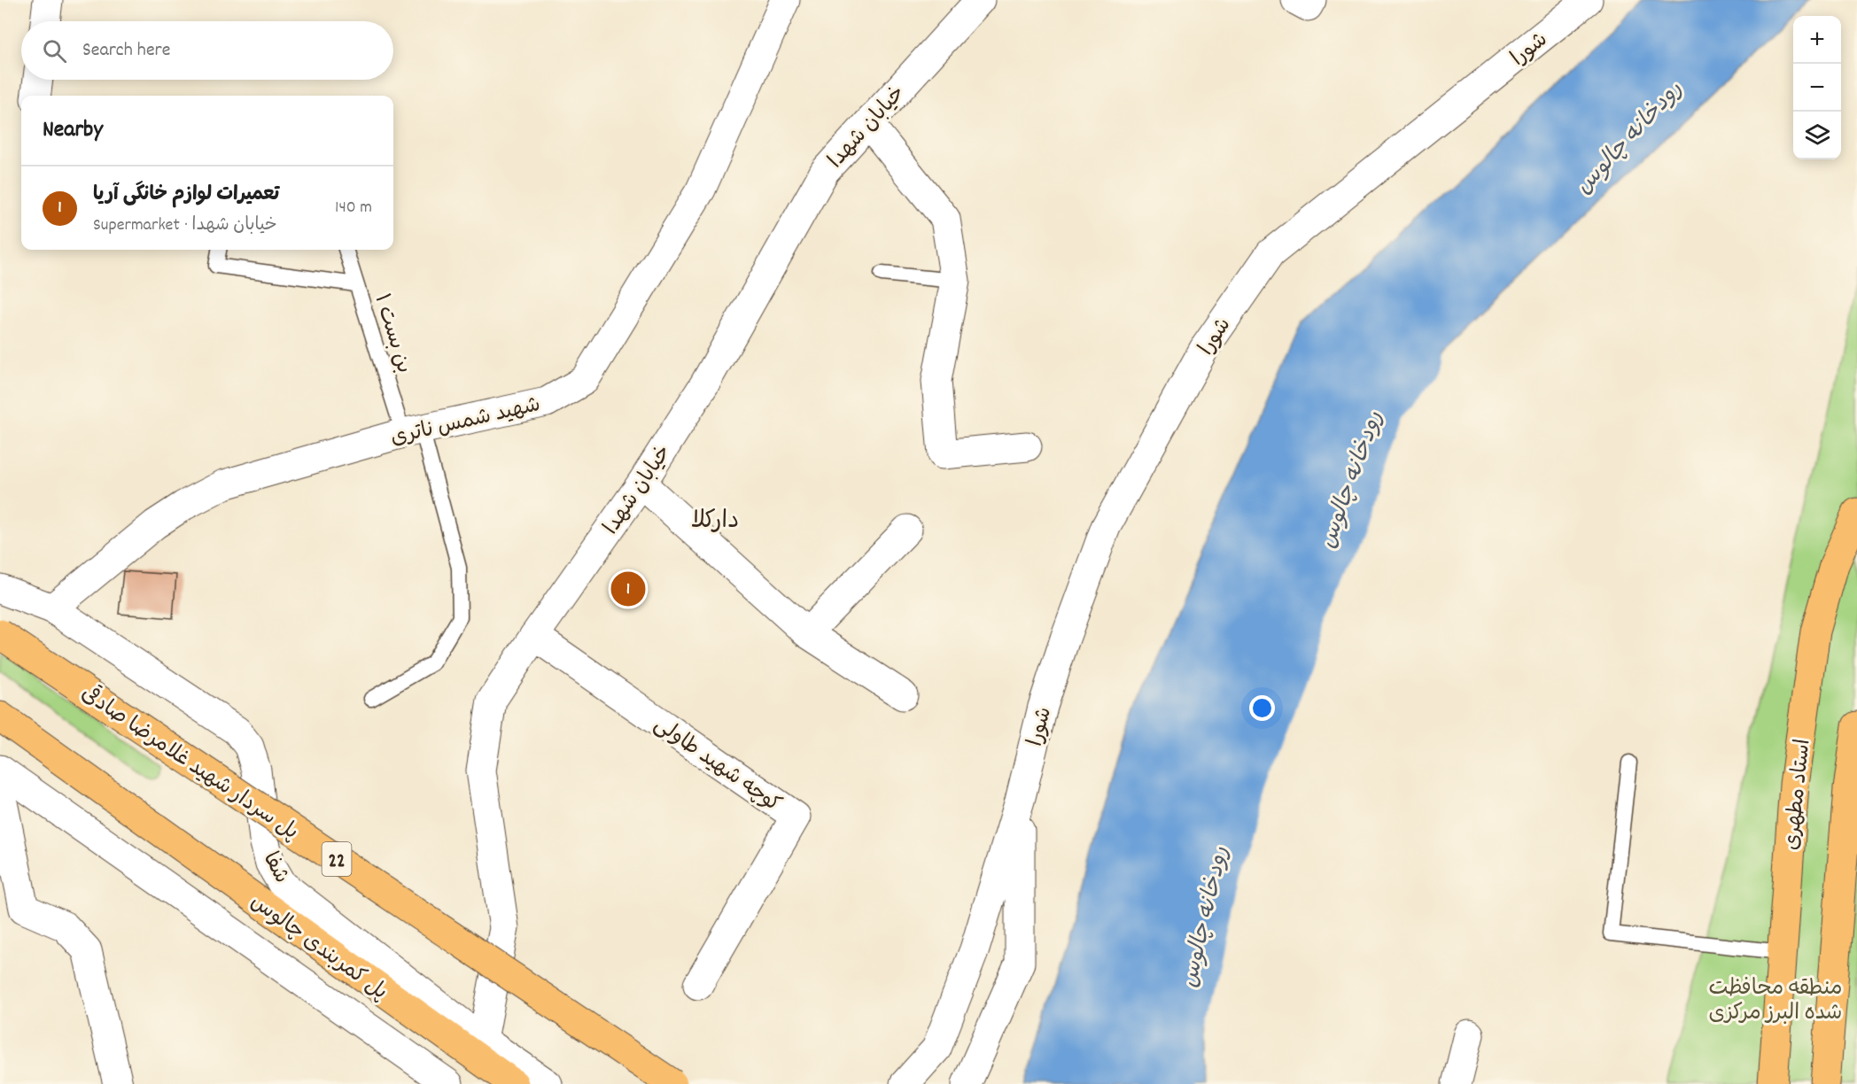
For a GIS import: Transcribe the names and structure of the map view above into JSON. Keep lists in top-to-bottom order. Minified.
{"streets":{"main road":["پل سردار شهید غلامرضا صادقی","استاد مطهری","22","پل کمربندی چالوس"],"street":["شورا","خیابان شهدا","شهید شمس ناتری","کوچه شهید طاولی","شفا"],"lane":["بن بست ۱"]},"crossings":[["خیابان شهدا","کوچه شهید طاولی"],["خیابان شهدا","شفا"],["بن بست ۱","شهید شمس ناتری"],["شهید شمس ناتری","شفا"]],"districts":["دارکلا"],"water":["رودخانه چالوس"],"parks":["منطقه محافظت شده البرز مرکزی"],"page":{"map_buttons":["+","−"],"search":"Search here","heading":"Nearby","list":[{"mark":"1","name":"تعمیرات لوازم خانگی آریا","note":"Supermarket · خیابان شهدا","value":"140 m"}],"pins":"1"}}
